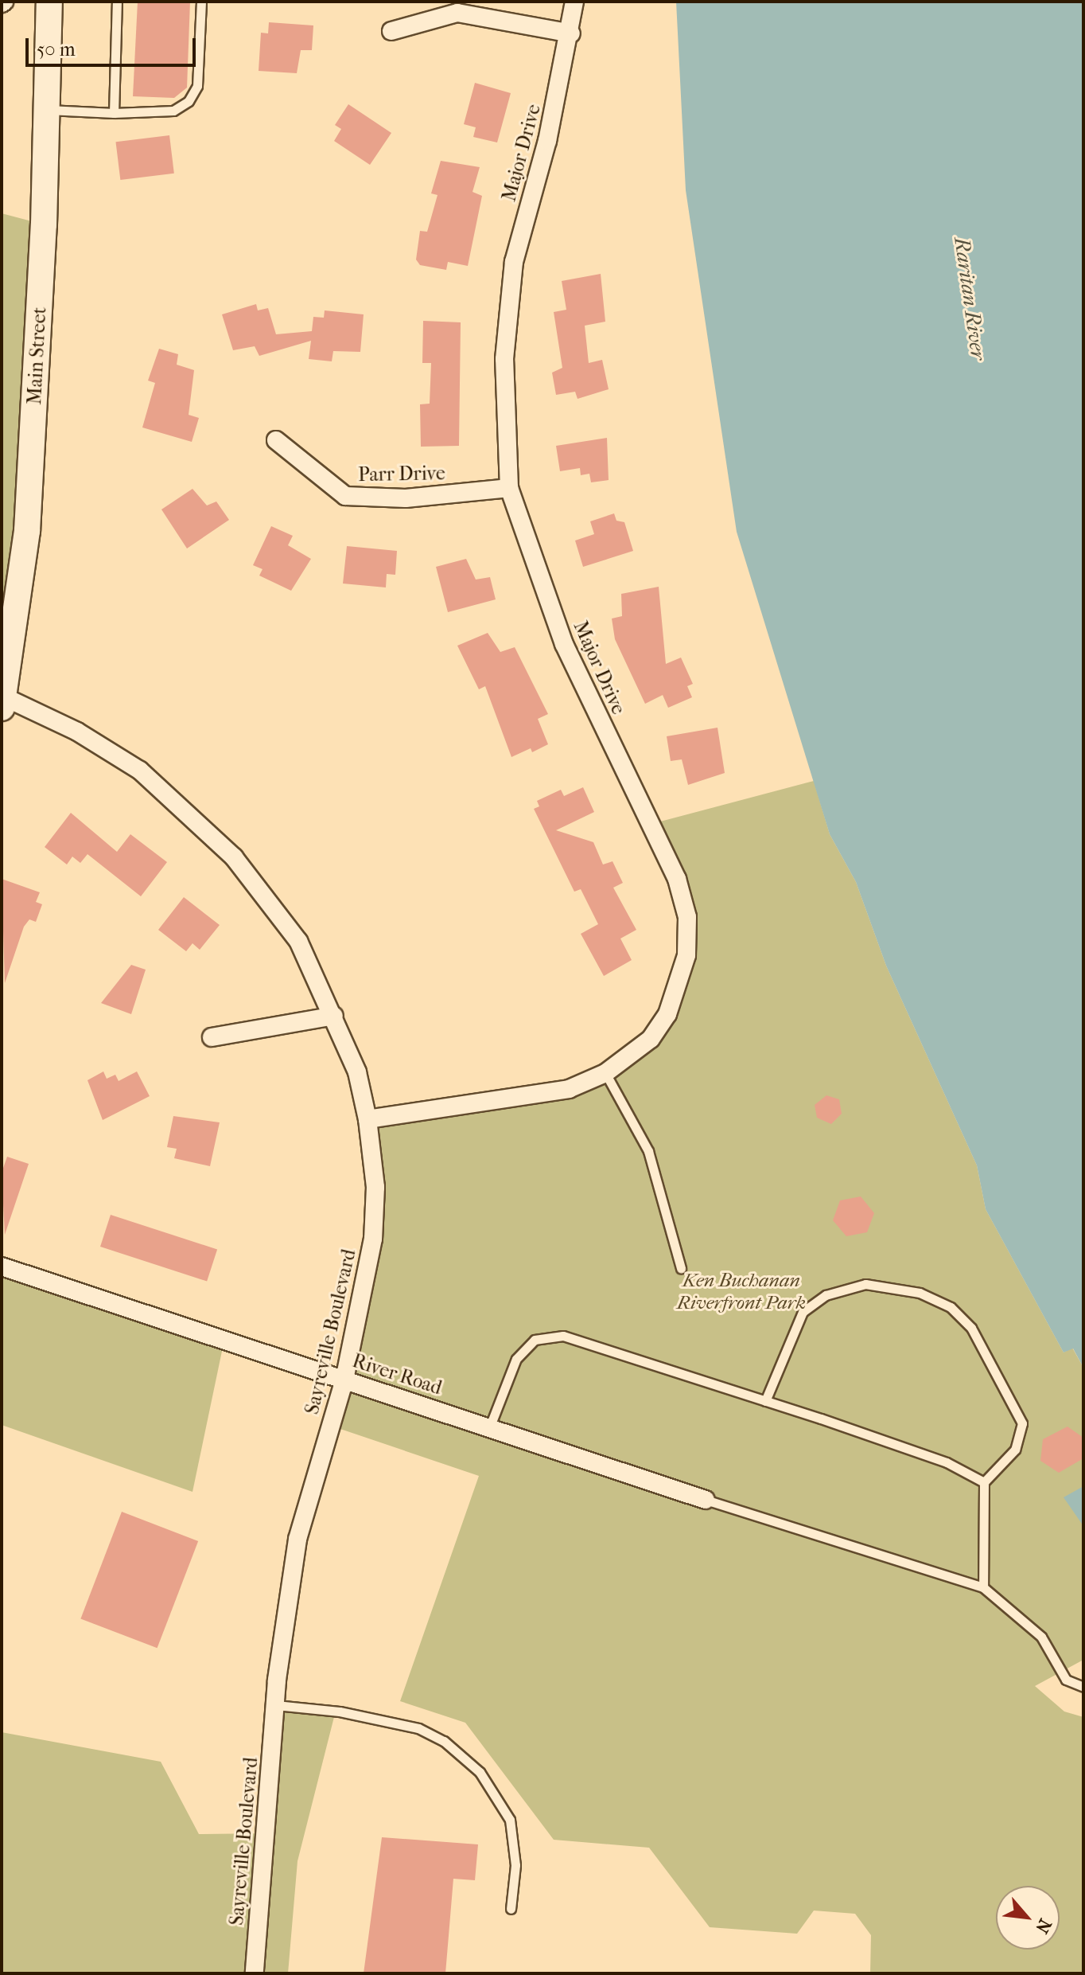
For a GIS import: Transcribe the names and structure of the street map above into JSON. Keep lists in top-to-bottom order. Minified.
{"streets":{"main road":["Main Street"],"street":["Major Drive","Parr Drive","Sayreville Boulevard","River Road"]},"crossings":[["Major Drive","Parr Drive"],["Major Drive","Sayreville Boulevard"],["Main Street","Sayreville Boulevard"],["Sayreville Boulevard","River Road"]],"water":["Raritan River"],"parks":["Ken Buchanan Riverfront Park"],"scale_bar":"50 m","north":"bottom right"}
